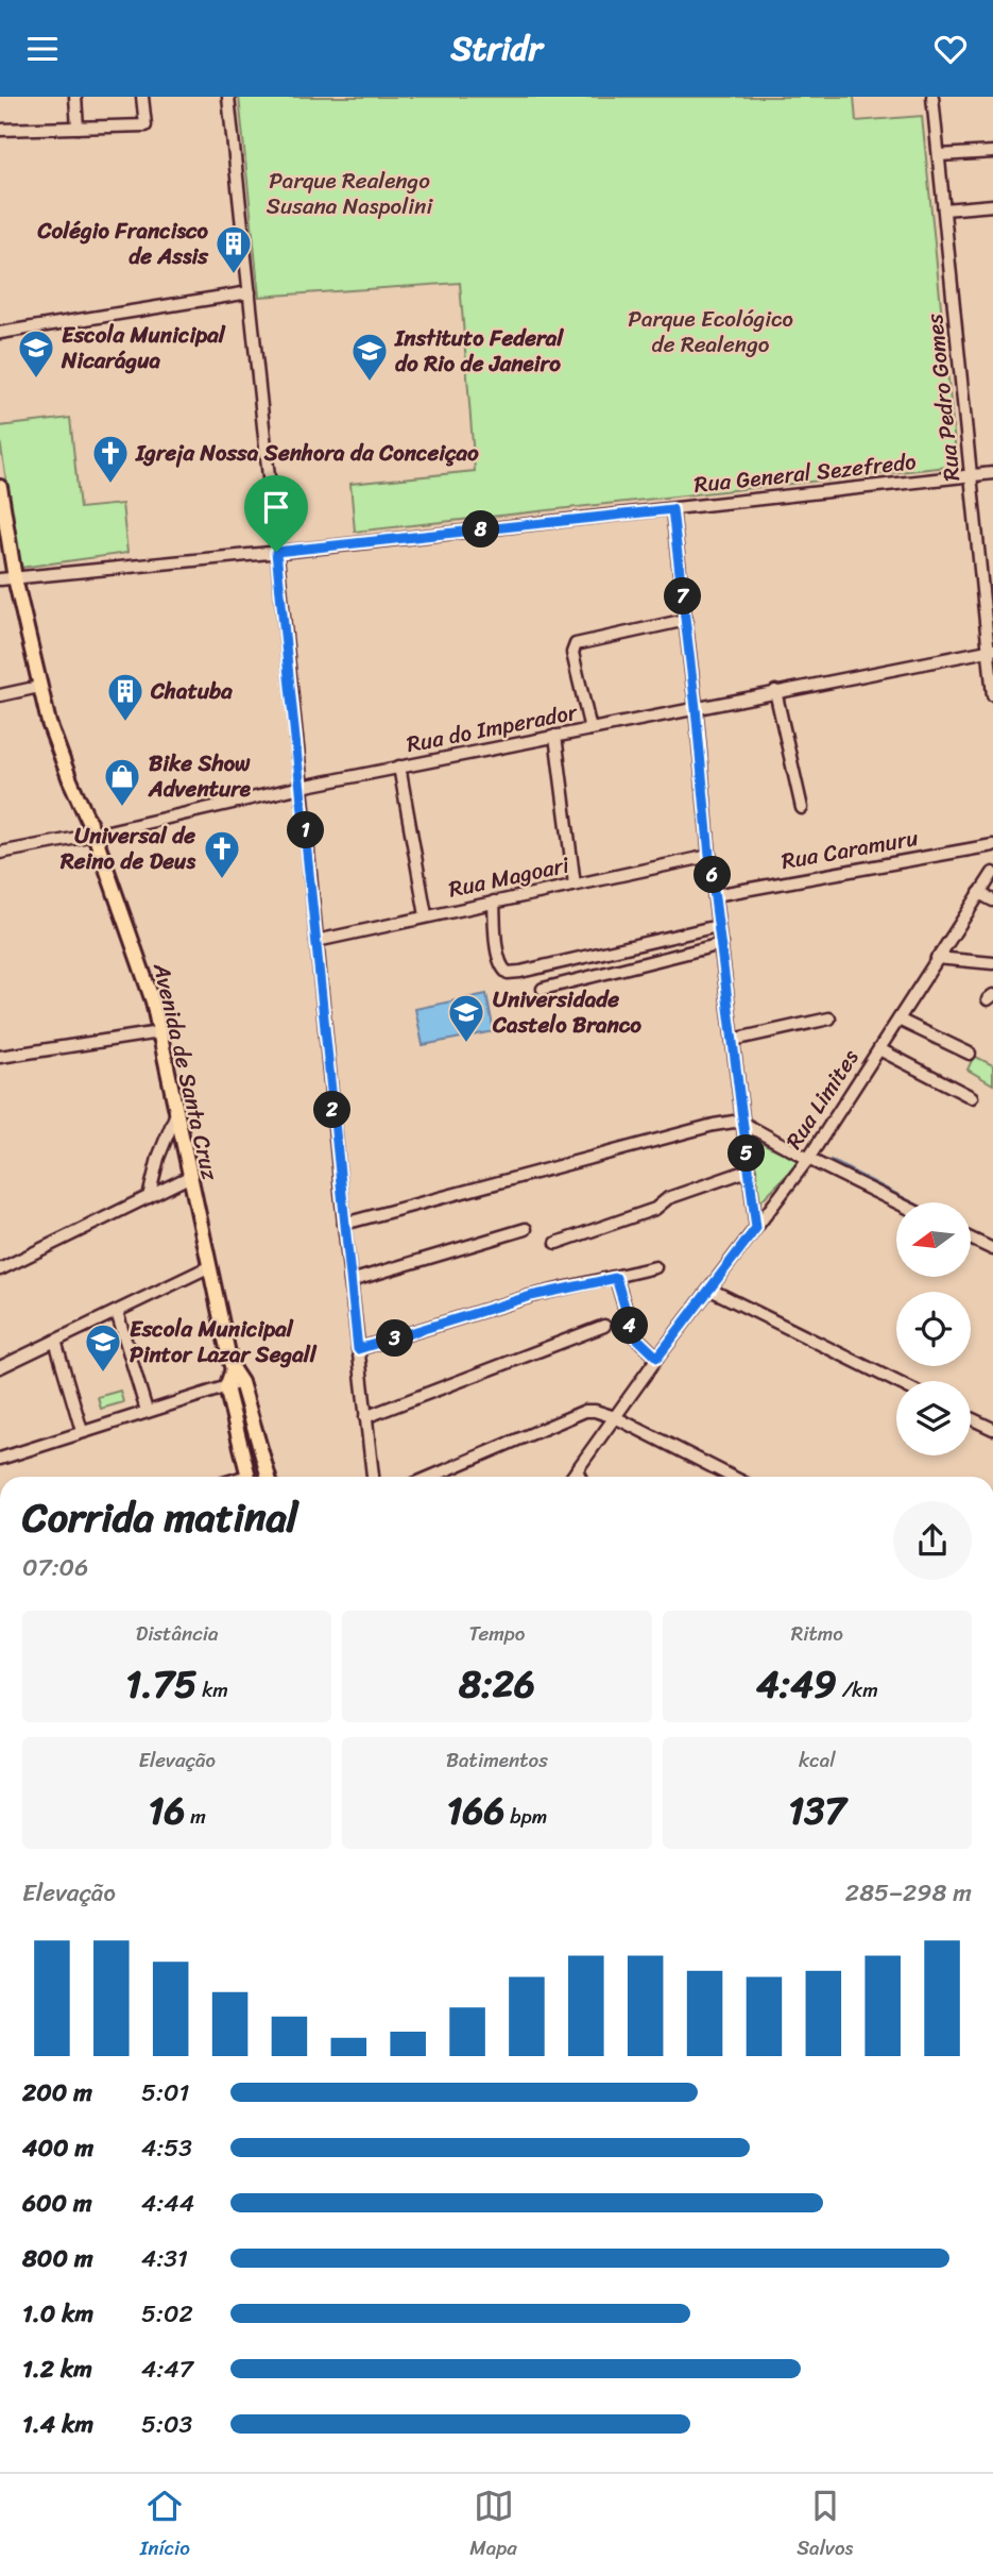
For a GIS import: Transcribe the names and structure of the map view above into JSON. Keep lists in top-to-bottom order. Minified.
{"streets":{"main road":["Avenida de Santa Cruz"],"street":["Rua Pedro Gomes","Rua General Sezefredo","Rua do Imperador","Rua Caramuru","Rua Magoari","Rua Limites"]},"crossings":[["Rua Pedro Gomes","Rua General Sezefredo"],["Rua Pedro Gomes","Rua do Imperador"],["Rua General Sezefredo","Avenida de Santa Cruz"],["Rua do Imperador","Avenida de Santa Cruz"]],"parks":["Parque Realengo Susana Naspolini","Parque Ecológico de Realengo"],"places":{"building":["Colégio Francisco de Assis","Chatuba"],"school or university":["Escola Municipal Nicarágua","Instituto Federal do Rio de Janeiro","Universidade Castelo Branco","Escola Municipal Pintor Lazar Segall"],"church":["Igreja Nossa Senhora da Conceiçao","Universal de Reino de Deus"],"shop":["Bike Show Adventure"]},"north":"left","page":{"header":"Stridr","pins":["8","7","1","6","2","5","4","3"],"heading":["Corrida matinal","07:06"],"stats":[["Distância","1.75 km"],["Tempo","8:26"],["Ritmo","4:49 /km"],["Elevação","16 m"],["Batimentos","166 bpm"],["kcal","137"]],"chart":["Elevação","285–298 m"],"list":[{"name":"200 m","note":"5:01"},{"name":"400 m","note":"4:53"},{"name":"600 m","note":"4:44"},{"name":"800 m","note":"4:31"},{"name":"1.0 km","note":"5:02"},{"name":"1.2 km","note":"4:47"},{"name":"1.4 km","note":"5:03"}],"tabs":["Início","Mapa","Salvos"]}}
